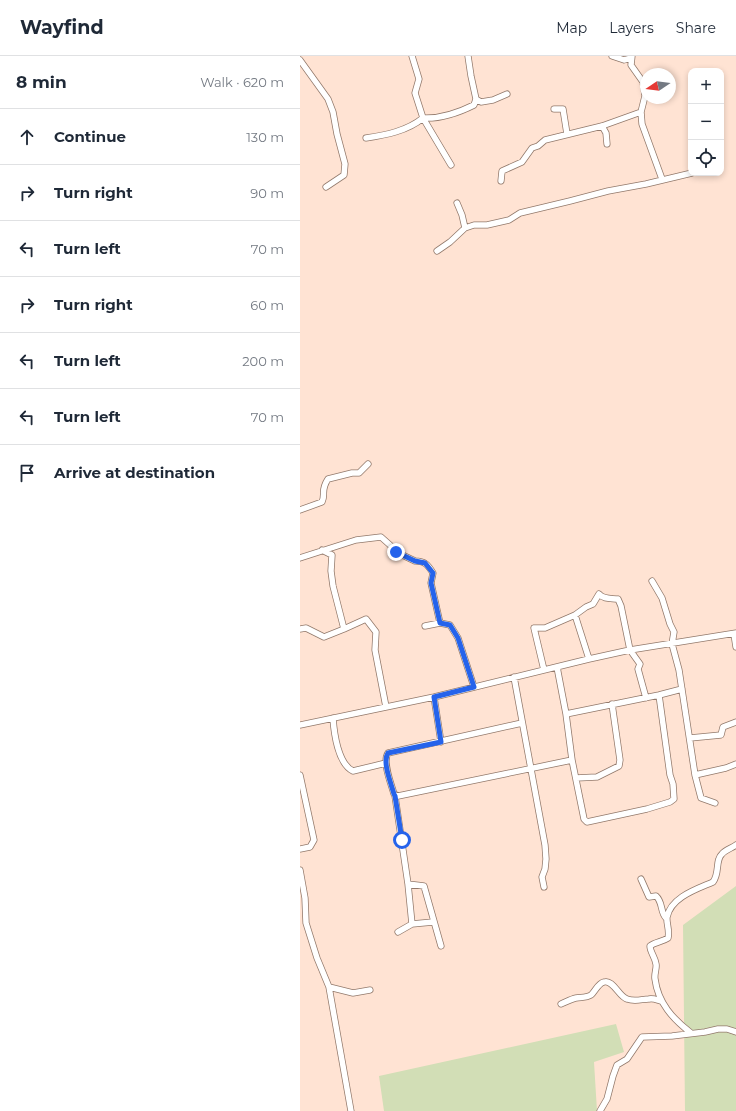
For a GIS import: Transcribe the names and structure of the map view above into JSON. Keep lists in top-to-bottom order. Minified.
{"north":"left","page":{"header":"Wayfind","nav":["Map","Layers","Share"],"heading":["8 min","Walk · 620 m"],"map_buttons":["+","−"],"list":[["Continue","130 m"],["Turn right","90 m"],["Turn left","70 m"],["Turn right","60 m"],["Turn left","200 m"],["Turn left","70 m"],"Arrive at destination"]}}
